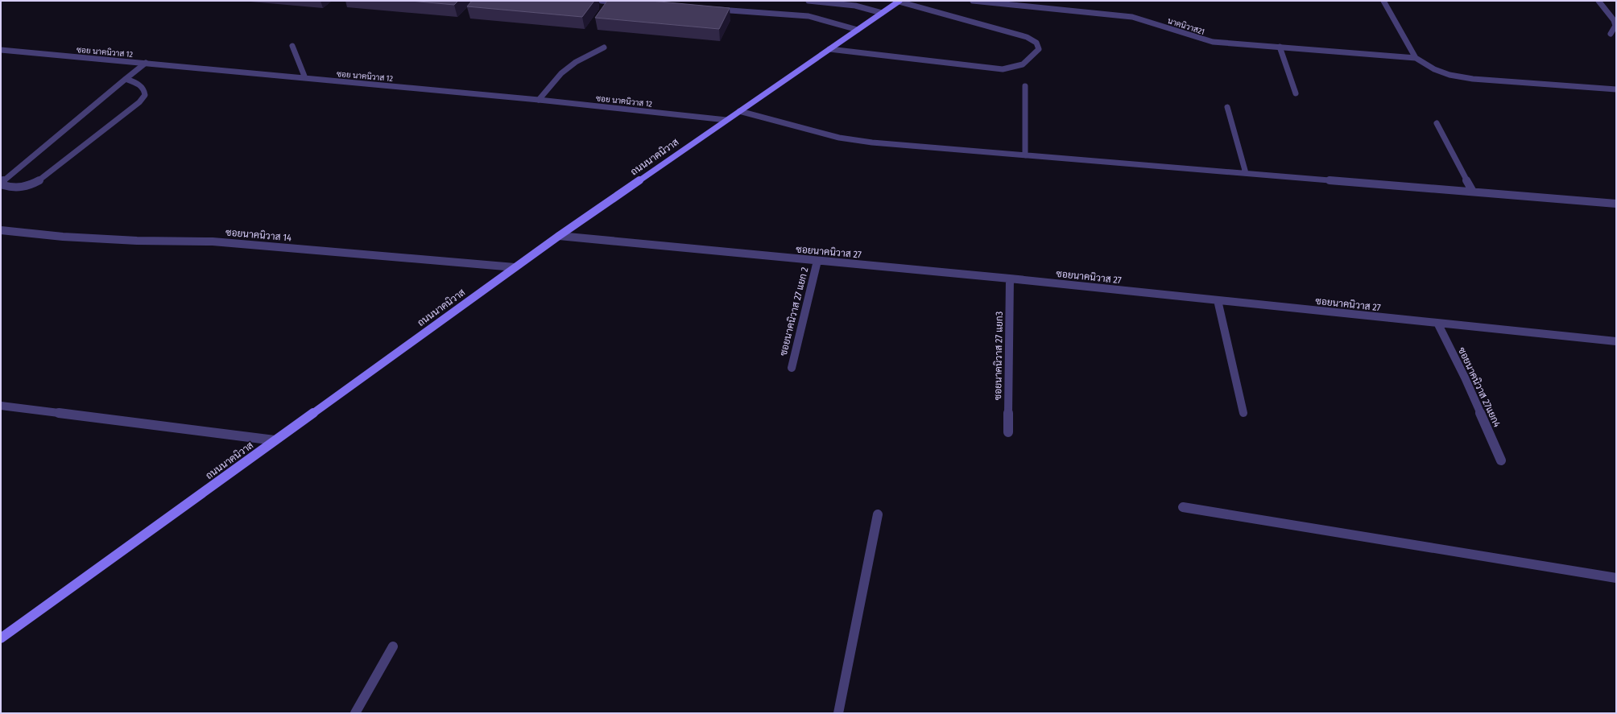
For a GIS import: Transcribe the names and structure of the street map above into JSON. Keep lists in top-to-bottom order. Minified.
{"streets":{"main road":["ถนนนาคนิวาส"],"street":["นาคนิวาส21","ซอย นาคนิวาส 12","ซอยนาคนิวาส 14","ซอยนาคนิวาส 27","ซอยนาคนิวาส 27 แยก 2","ซอยนาคนิวาส 27 แยก3","ซอยนาคนิวาส 27แยก4"]},"crossings":[["ซอย นาคนิวาส 12","ถนนนาคนิวาส"],["ถนนนาคนิวาส","ซอยนาคนิวาส 14"],["ถนนนาคนิวาส","ซอยนาคนิวาส 27"],["ซอยนาคนิวาส 27","ซอยนาคนิวาส 27 แยก 2"],["ซอยนาคนิวาส 27","ซอยนาคนิวาส 27 แยก3"],["ซอยนาคนิวาส 27","ซอยนาคนิวาส 27แยก4"]]}
